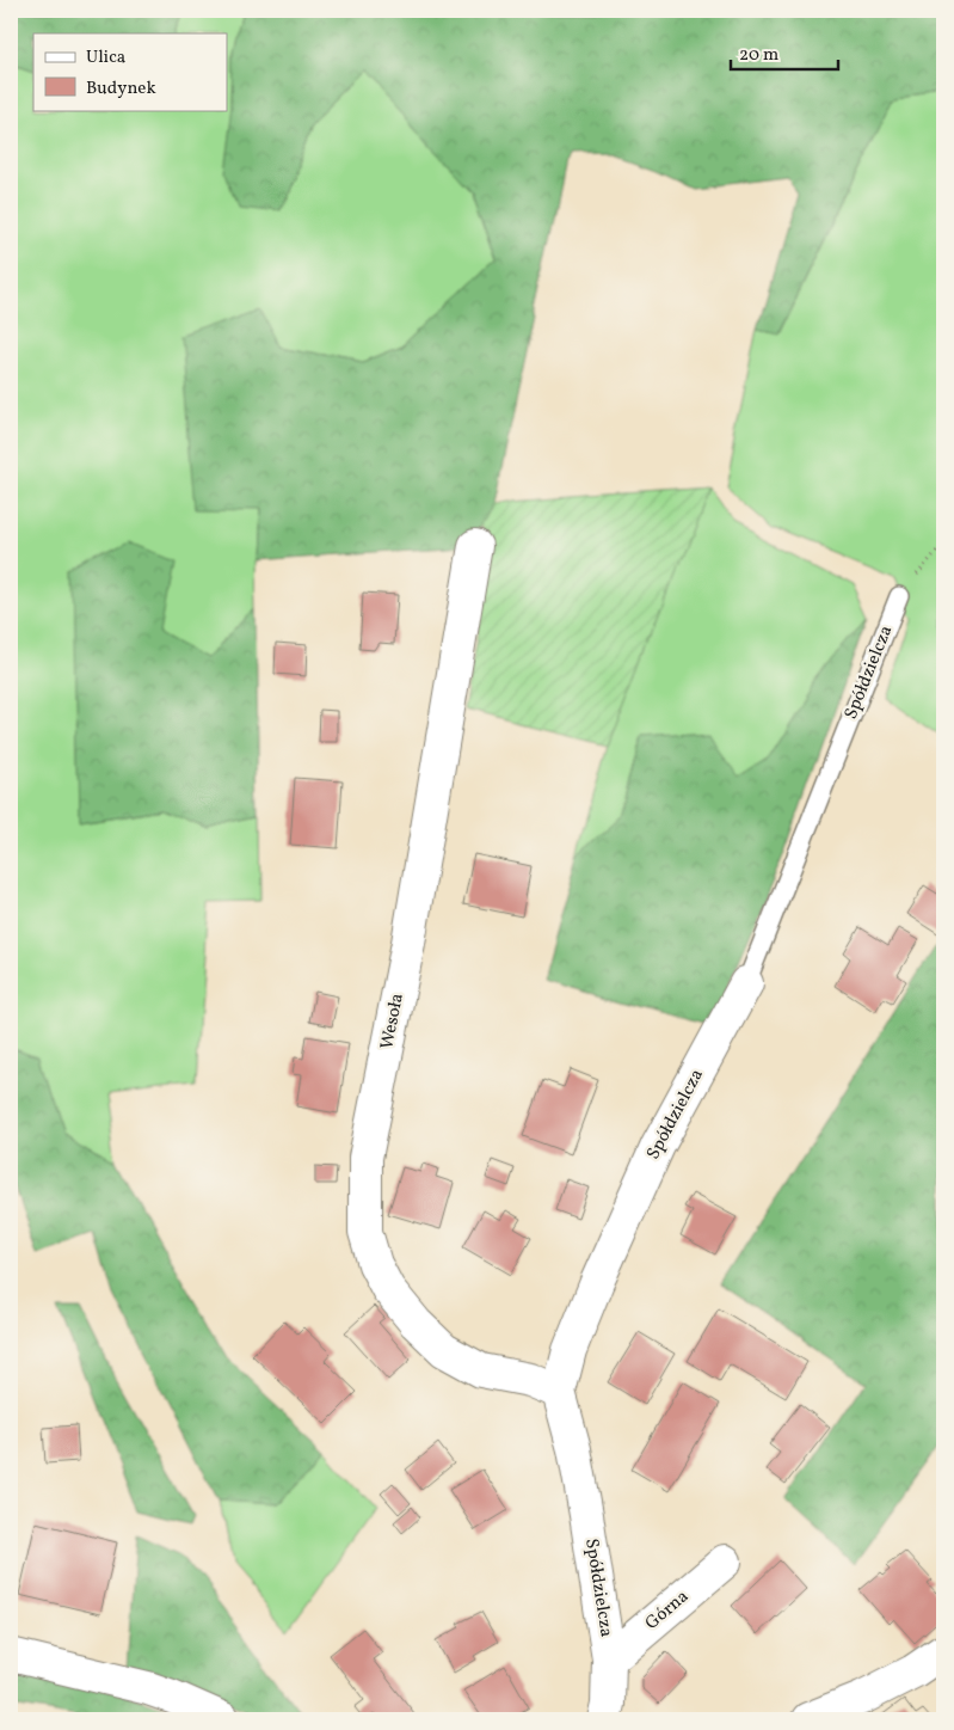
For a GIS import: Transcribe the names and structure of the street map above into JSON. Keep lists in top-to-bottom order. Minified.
{"streets":{"street":["Spółdzielcza","Wesoła","Górna"]},"crossings":[["Spółdzielcza","Wesoła"],["Spółdzielcza","Górna"]],"legend":["Ulica","Budynek"],"scale_bar":"20 m"}
